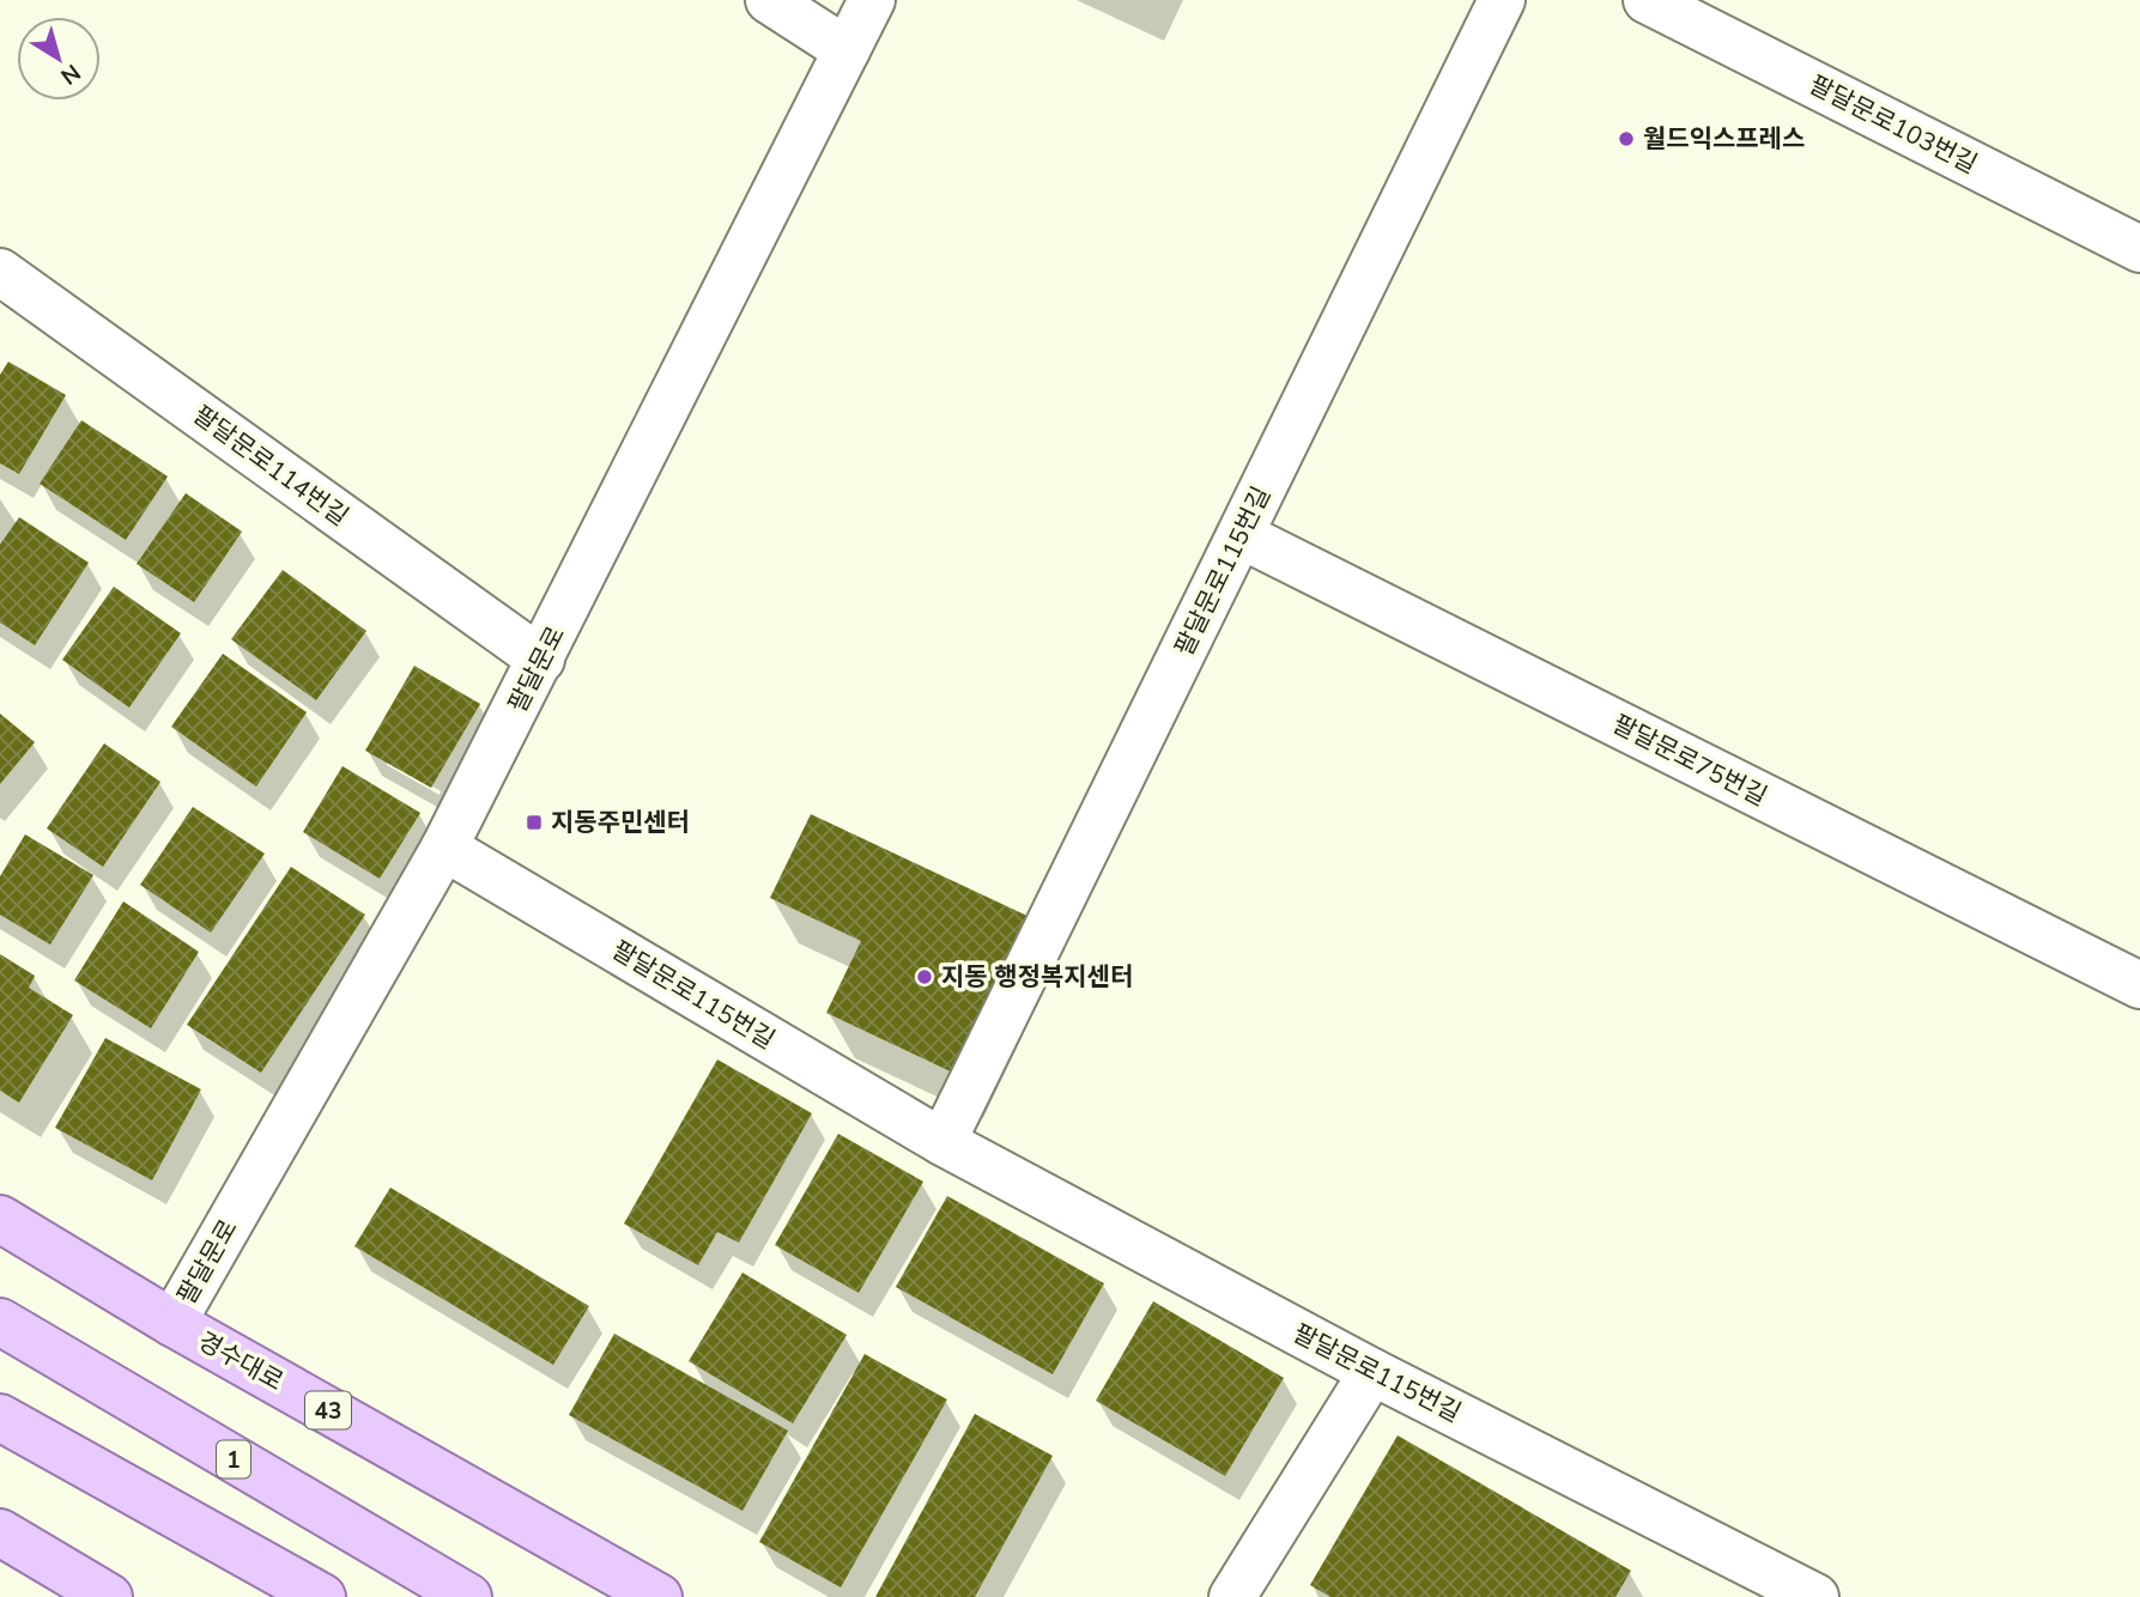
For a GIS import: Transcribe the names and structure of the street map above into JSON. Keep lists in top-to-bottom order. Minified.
{"streets":{"main road":["경수대로","43","1"],"street":["팔달문로103번길","팔달문로114번길","팔달문로115번길","팔달문로","팔달문로75번길"]},"crossings":[["팔달문로114번길","팔달문로"],["팔달문로115번길","팔달문로"],["팔달문로115번길","팔달문로75번길"],["팔달문로","경수대로"]],"places":{"other":["월드익스프레스","지동 행정복지센터"],"transit":["지동주민센터"]},"north":"bottom right"}
